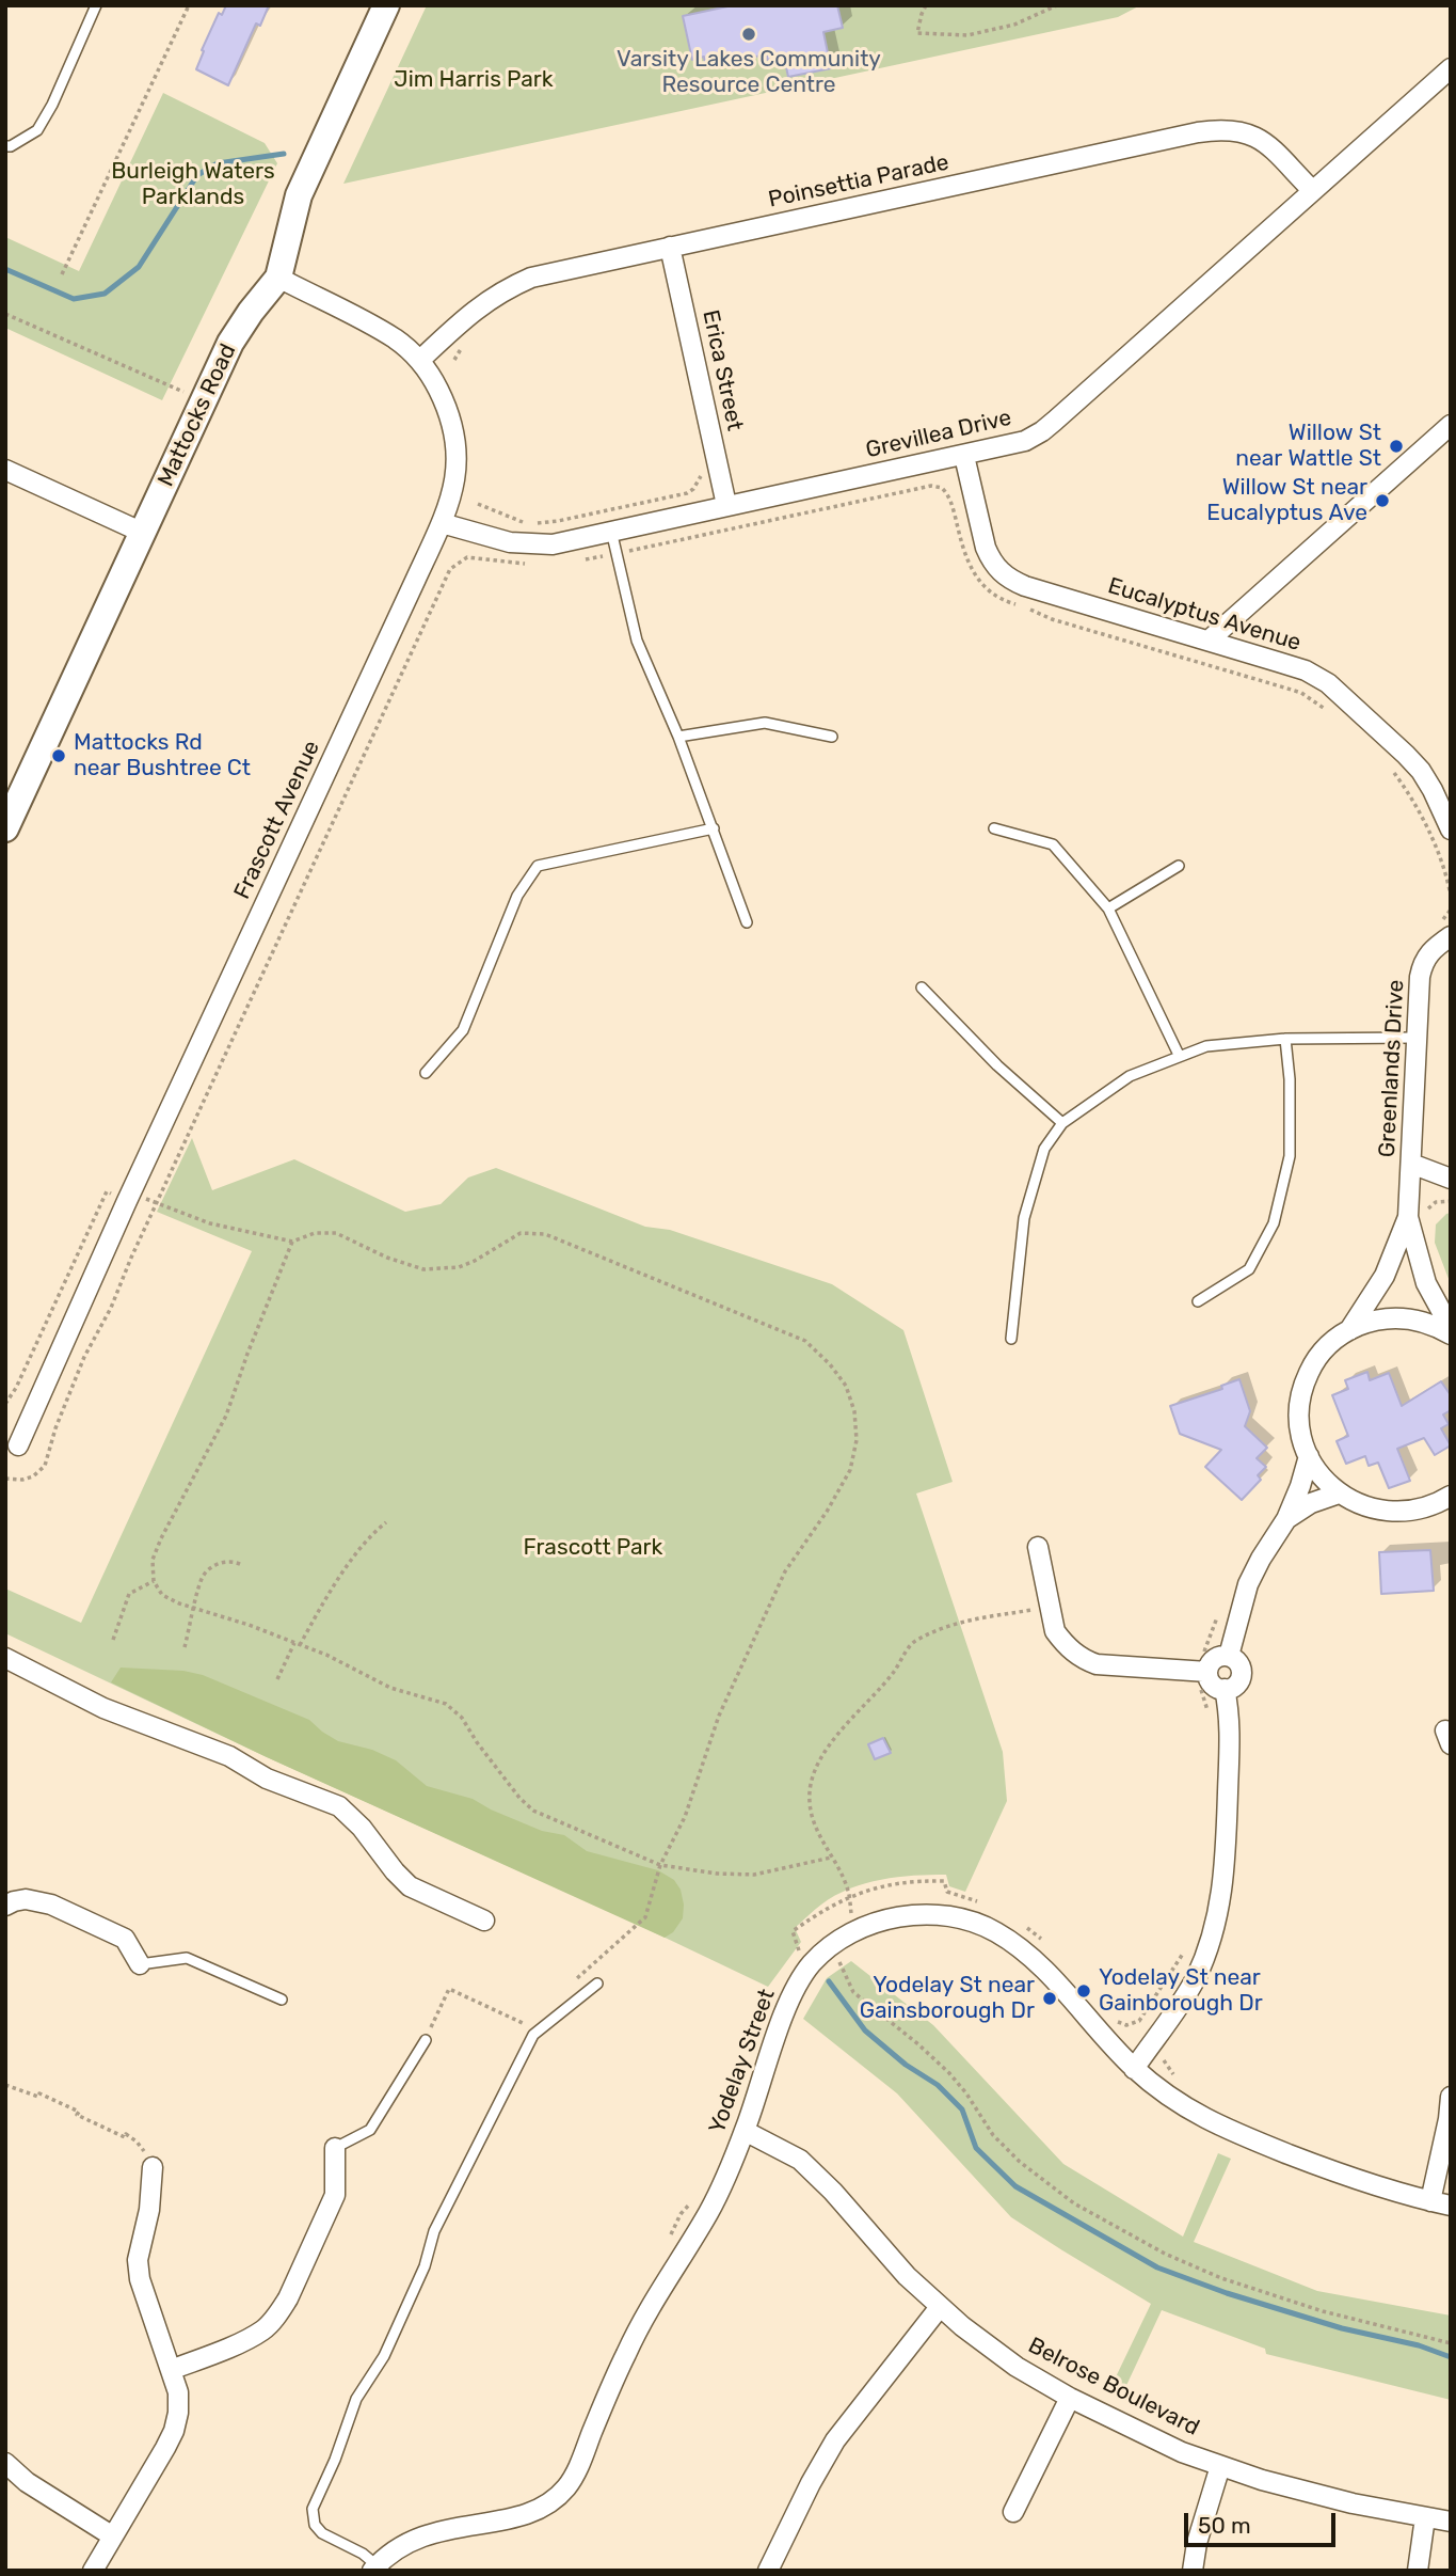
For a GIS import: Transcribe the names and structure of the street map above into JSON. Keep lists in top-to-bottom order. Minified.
{"streets":{"street":["Poinsettia Parade","Erica Street","Mattocks Road","Grevillea Drive","Eucalyptus Avenue","Frascott Avenue","Greenlands Drive","Yodelay Street","Belrose Boulevard"]},"crossings":[["Poinsettia Parade","Erica Street"],["Poinsettia Parade","Grevillea Drive"],["Poinsettia Parade","Frascott Avenue"],["Erica Street","Grevillea Drive"],["Mattocks Road","Frascott Avenue"],["Grevillea Drive","Eucalyptus Avenue"],["Grevillea Drive","Frascott Avenue"],["Yodelay Street","Belrose Boulevard"]],"parks":["Jim Harris Park","Burleigh Waters Parklands","Frascott Park"],"places":["Varsity Lakes Community Resource Centre","Willow St near Wattle St","Willow St near Eucalyptus Ave","Mattocks Rd near Bushtree Ct","Yodelay St near Gainborough Dr","Yodelay St near Gainsborough Dr"],"scale_bar":"50 m"}
